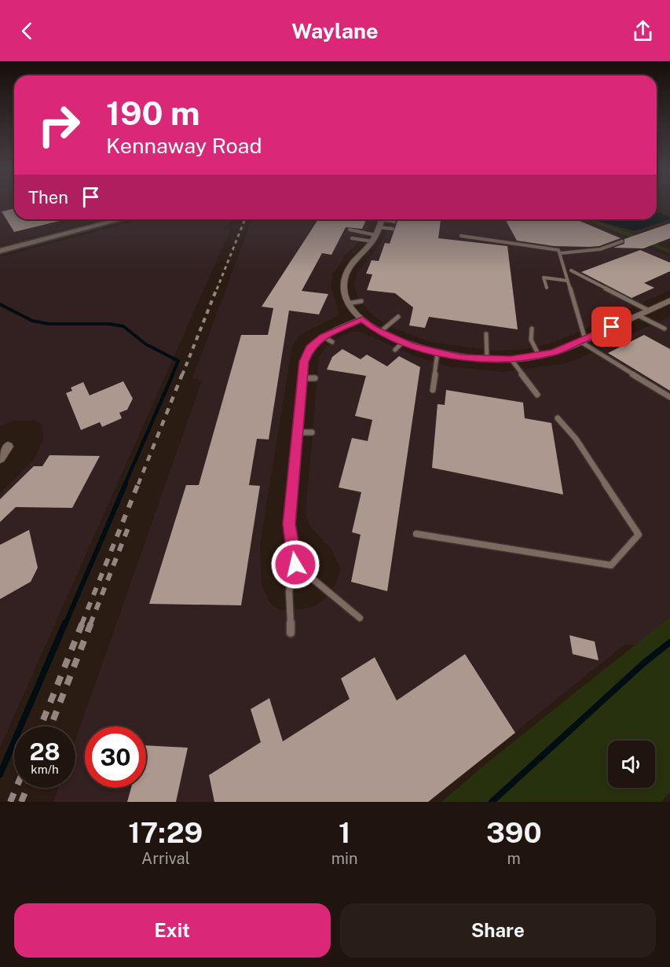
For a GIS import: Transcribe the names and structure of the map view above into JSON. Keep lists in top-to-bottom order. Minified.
{"page":{"header":"Waylane","turn":["190 m","Kennaway Road"],"then":"Then","speed":"28 km/h","limit":"30","eta":["17:29","Arrival","1","min","390","m"],"buttons":["Exit","Share"]}}
